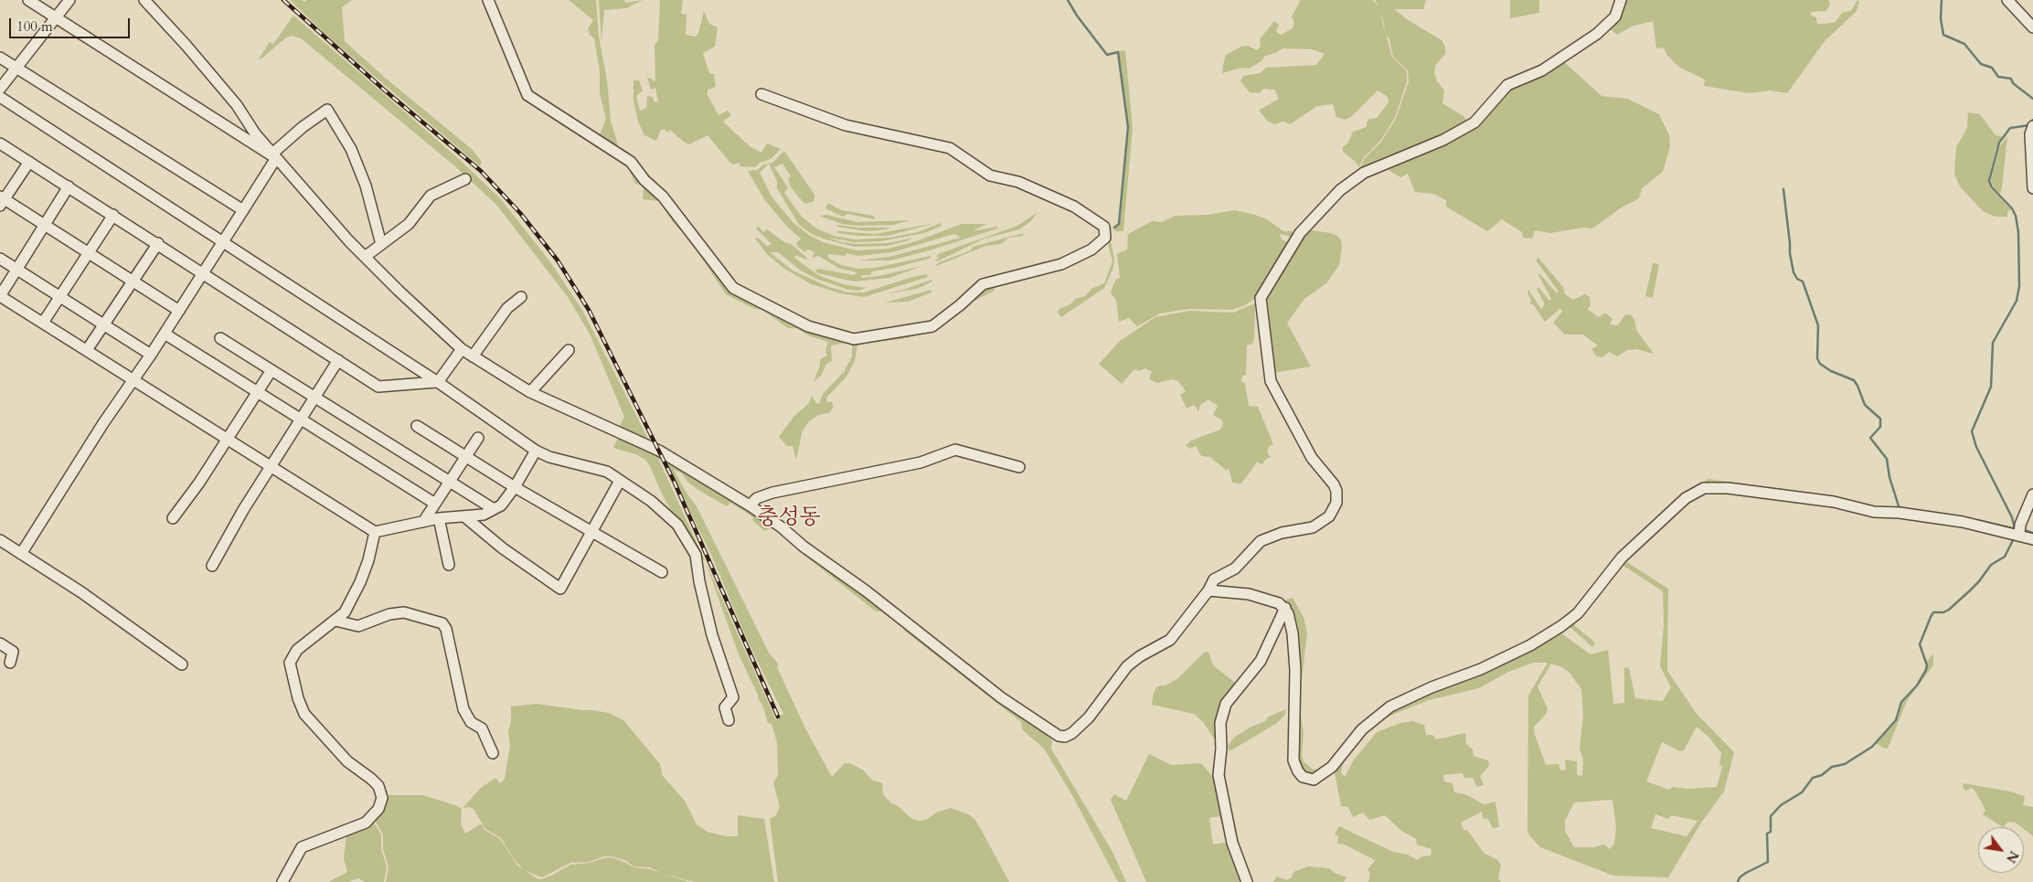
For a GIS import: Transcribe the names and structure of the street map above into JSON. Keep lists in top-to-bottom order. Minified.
{"districts":["충성동"],"scale_bar":"100 m","north":"bottom right"}
